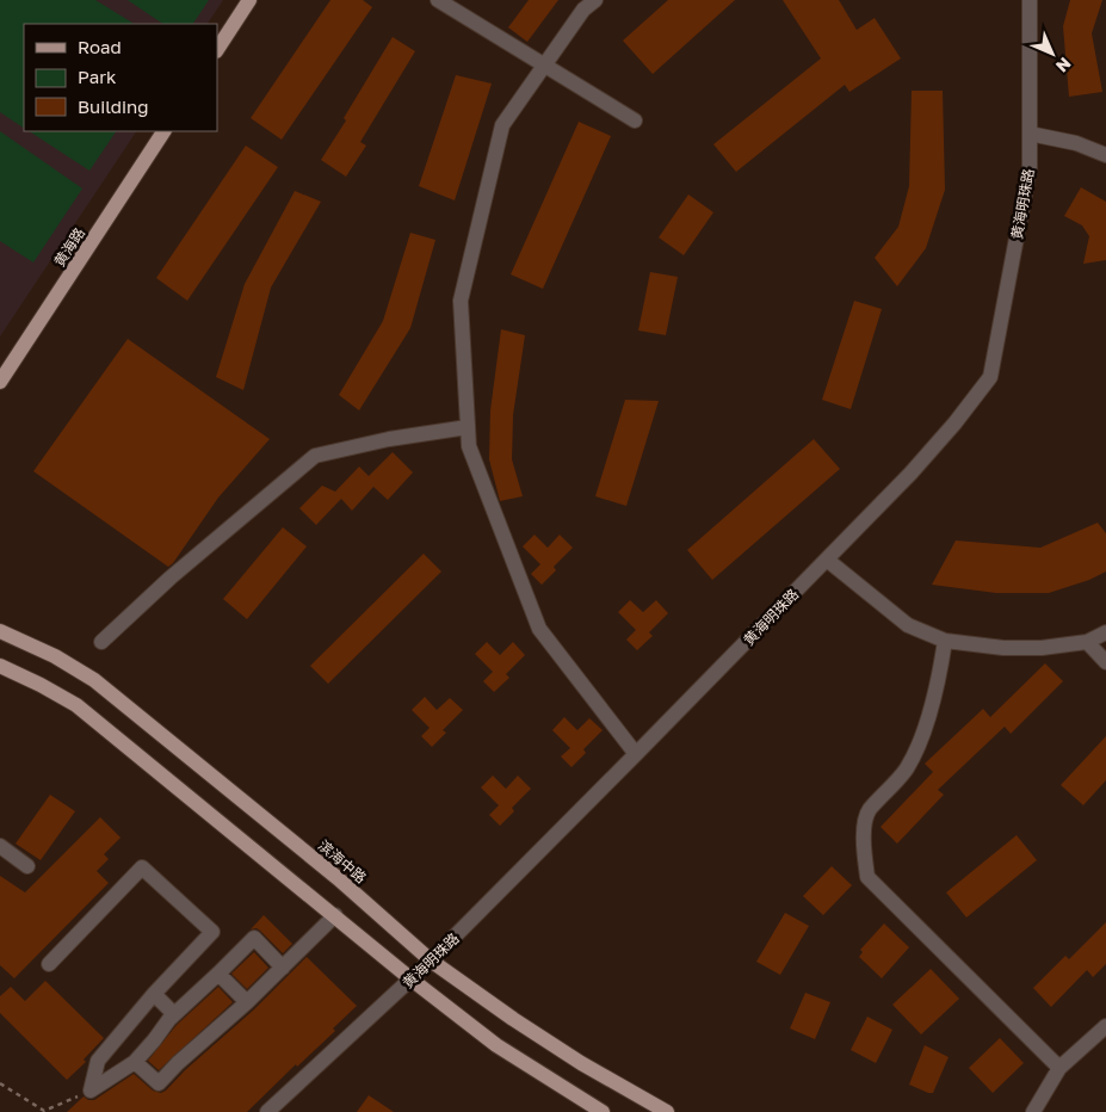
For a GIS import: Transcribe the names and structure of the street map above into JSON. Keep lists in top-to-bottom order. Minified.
{"streets":{"main road":["黄海路","滨海中路"],"street":["黄海明珠路"]},"crossings":[["黄海明珠路","滨海中路"]],"legend":["Road","Park","Building"],"north":"bottom right"}
